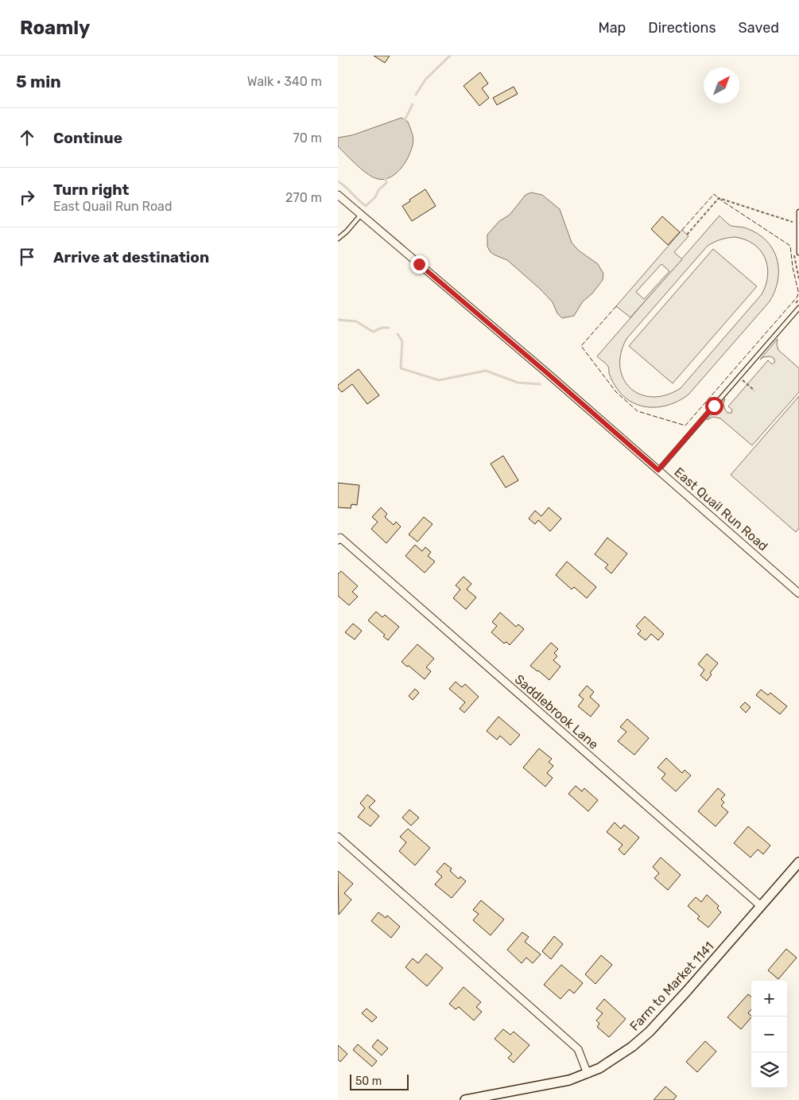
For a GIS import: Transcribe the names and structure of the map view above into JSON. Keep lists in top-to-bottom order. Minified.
{"streets":{"street":["East Quail Run Road","Saddlebrook Lane","Farm to Market 1141"]},"crossings":[["Saddlebrook Lane","Farm to Market 1141"]],"scale_bar":"50 m","north":"top right","page":{"header":"Roamly","nav":["Map","Directions","Saved"],"heading":["5 min","Walk · 340 m"],"list":[["Continue","70 m"],["Turn right","East Quail Run Road","270 m"],"Arrive at destination"],"map_buttons":["+","−"],"scale":"50 m"}}
